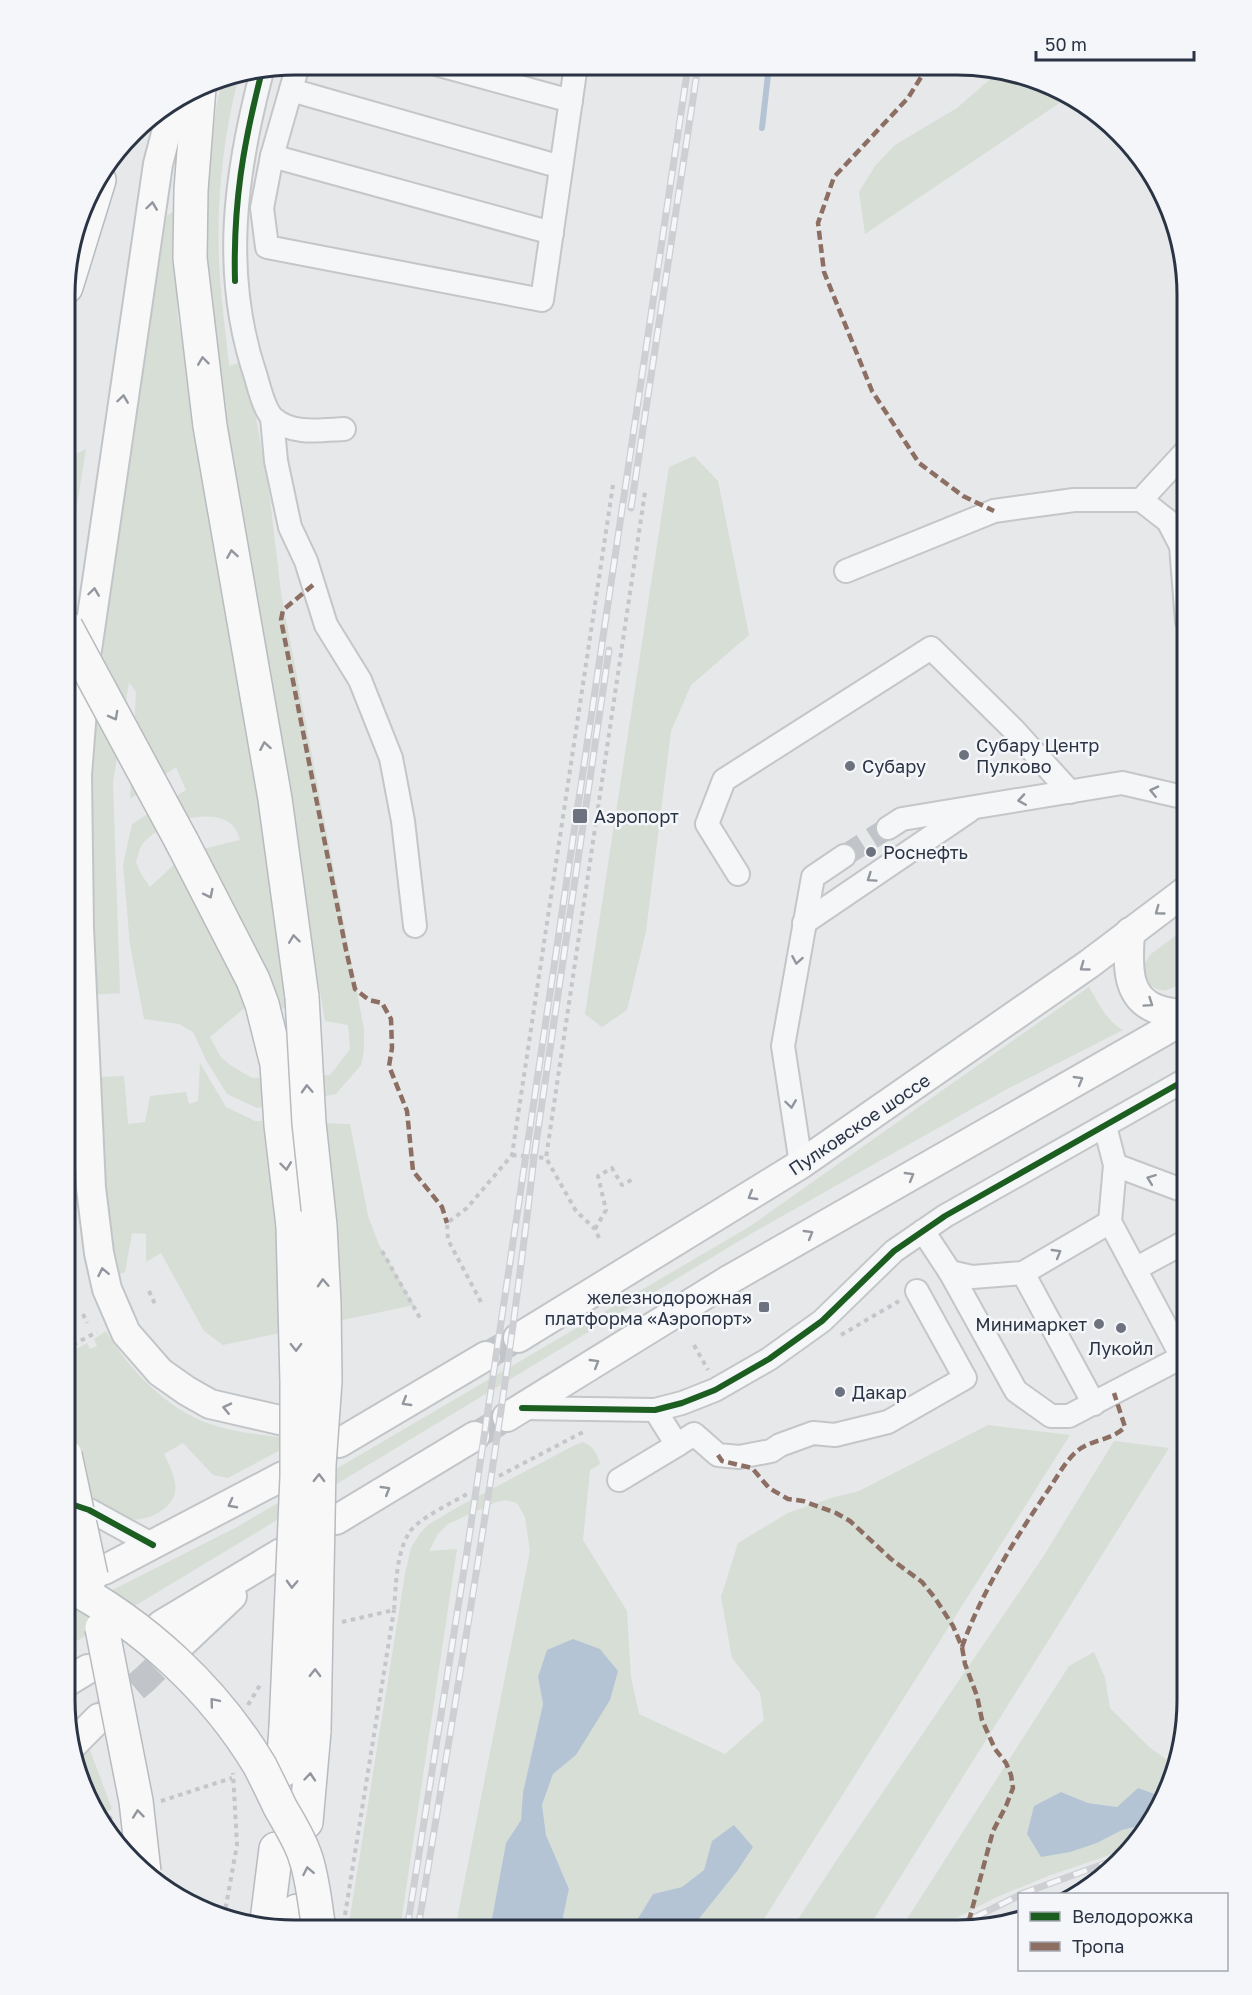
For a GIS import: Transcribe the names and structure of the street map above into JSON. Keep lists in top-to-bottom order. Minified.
{"streets":{"main road":["Пулковское шоссе"]},"places":{"other":["Субару Центр Пулково","Субару","Роснефть","Минимаркет","Лукойл","Дакар"],"transit":["Аэропорт","железнодорожная платформа «Аэропорт»"]},"legend":["Велодорожка","Тропа"],"scale_bar":"50 m"}
